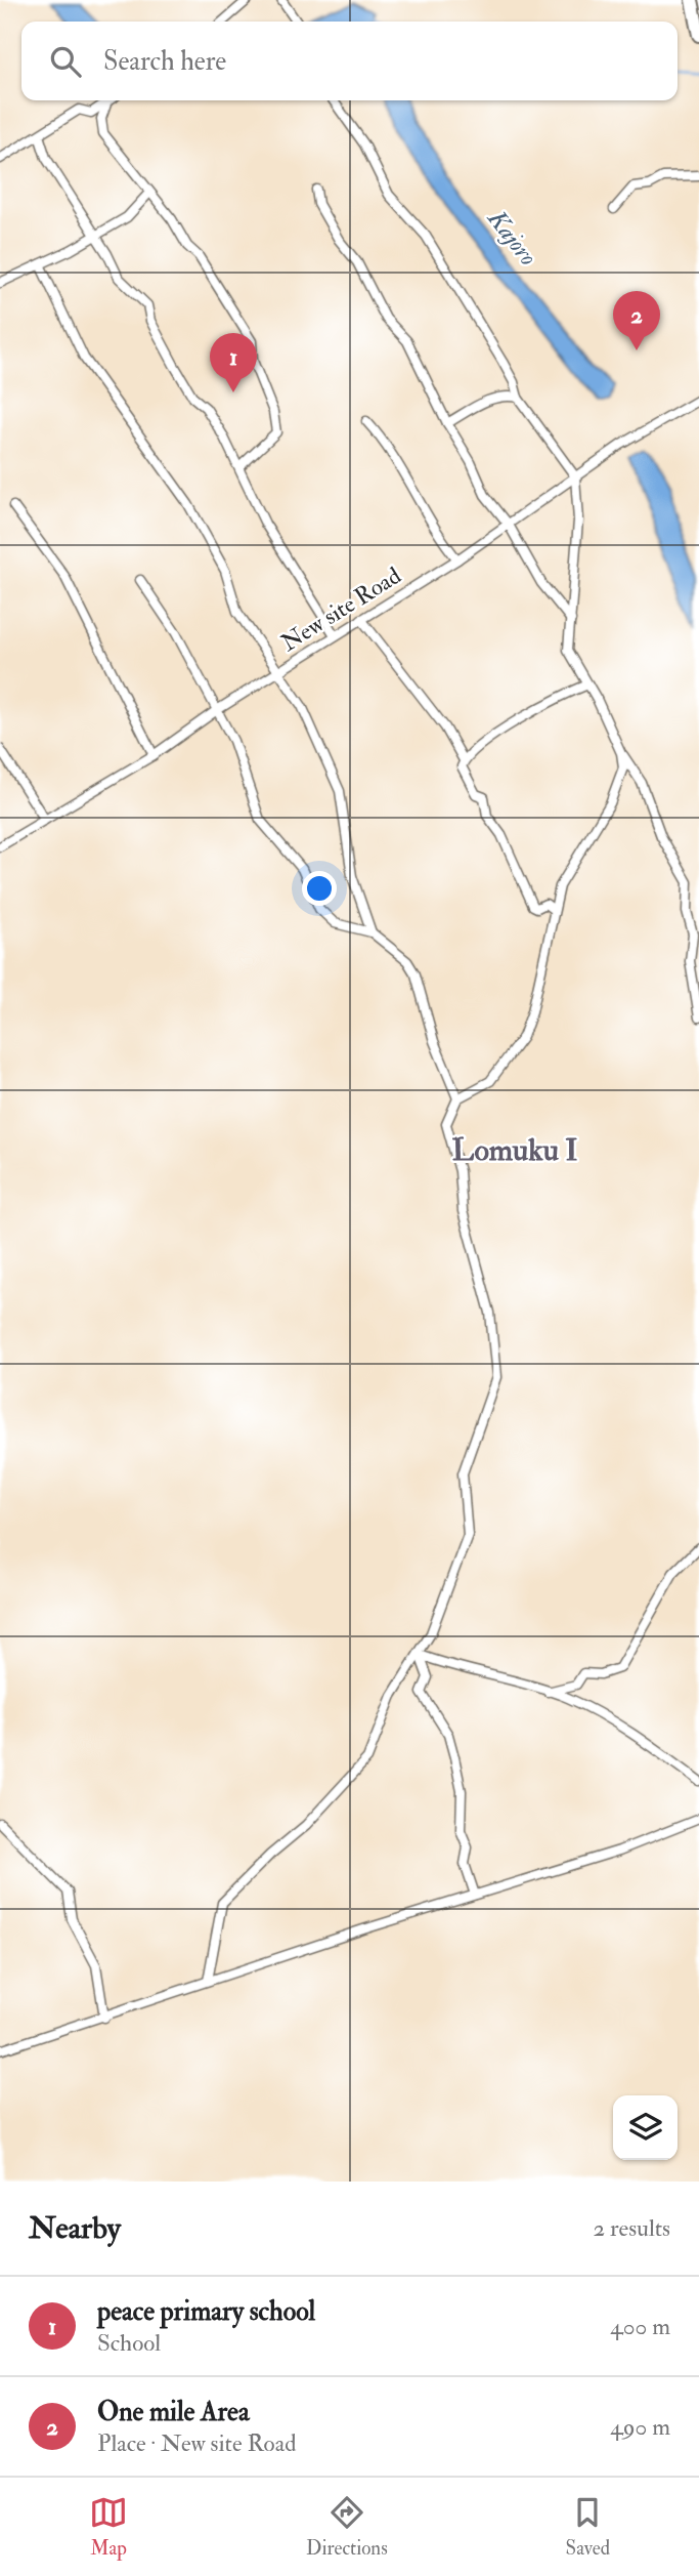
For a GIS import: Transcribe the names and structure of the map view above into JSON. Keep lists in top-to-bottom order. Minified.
{"streets":{"street":["New site Road"]},"districts":["Lomuku I"],"water":["Kajoro"],"page":{"search":"Search here","pins":["2","1"],"heading":["Nearby","2 results"],"list":[{"mark":"1","name":"peace primary school","note":"School","value":"400 m"},{"mark":"2","name":"One mile Area","note":"Place · New site Road","value":"490 m"}],"nav":["Map","Directions","Saved"]}}
